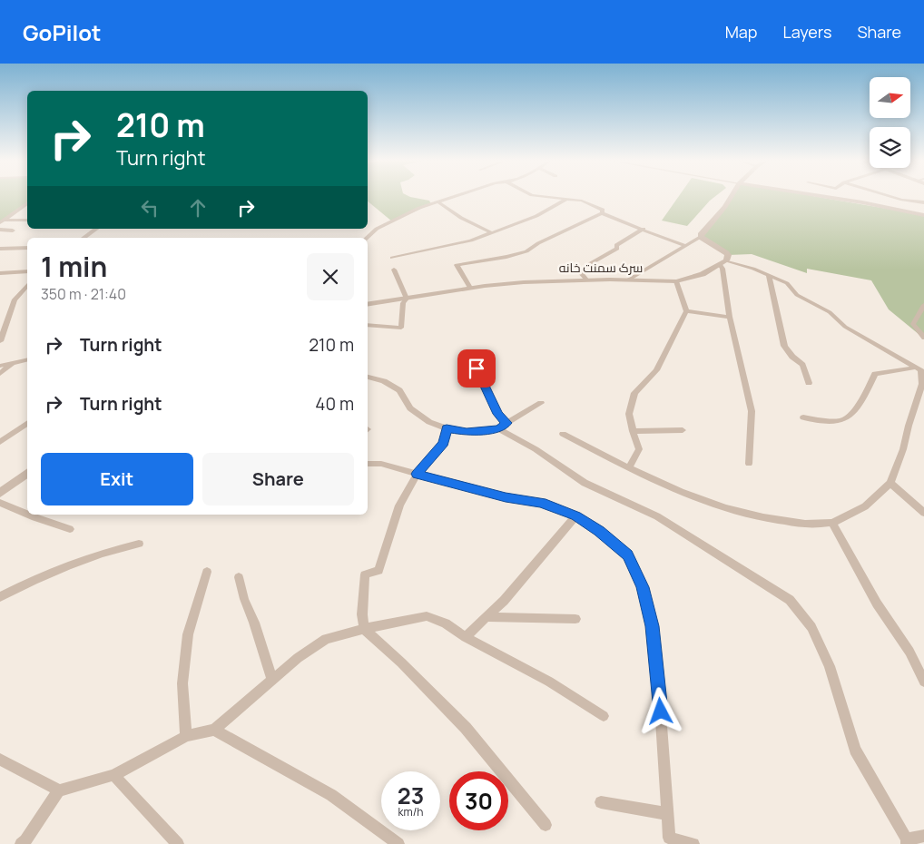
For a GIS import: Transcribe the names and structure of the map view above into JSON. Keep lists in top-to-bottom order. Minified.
{"streets":{"street":["سرک سمنت خانه"]},"north":"right","page":{"header":"GoPilot","nav":["Map","Layers","Share"],"turn":["210 m","Turn right"],"heading":["1 min","350 m · 21:40"],"list":[{"name":"Turn right","value":"210 m"},{"name":"Turn right","value":"40 m"}],"buttons":["Exit","Share"],"speed":"23 km/h","limit":"30"}}
